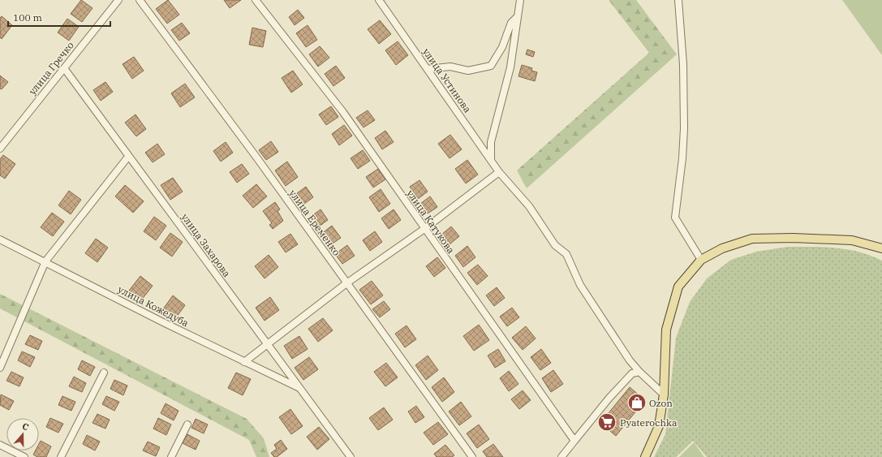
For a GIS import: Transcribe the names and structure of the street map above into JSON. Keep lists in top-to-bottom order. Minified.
{"streets":{"street":["улица Гречко","улица Устинова","улица Катукова","улица Еременко","улица Захарова","улица Кожедуба"]},"crossings":[["улица Гречко","улица Захарова"],["улица Захарова","улица Кожедуба"]],"places":{"shop":["Ozon"],"supermarket":["Pyaterochka"]},"scale_bar":"100 m","north":"top"}
